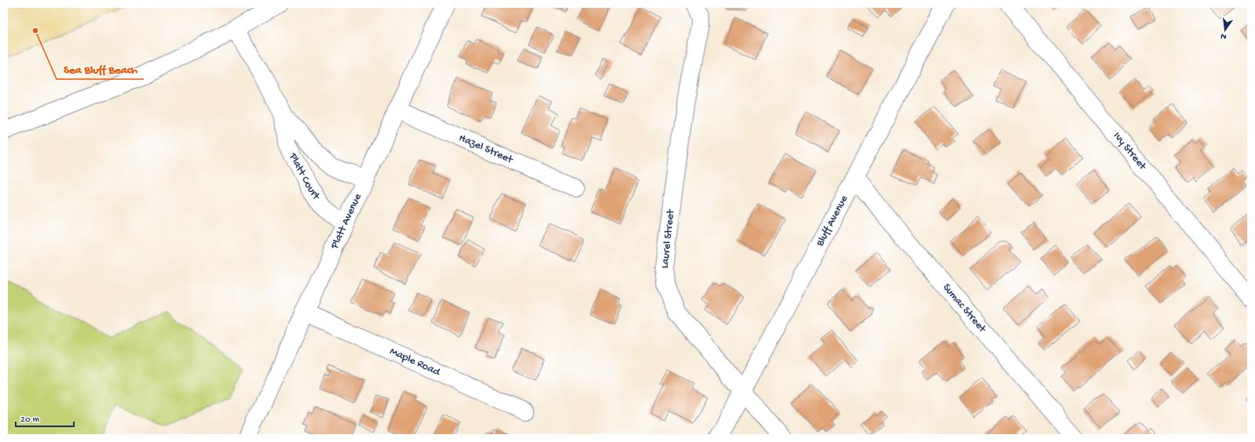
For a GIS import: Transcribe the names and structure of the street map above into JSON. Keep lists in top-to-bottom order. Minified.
{"streets":{"street":["Hazel Street","Ivy Street","Platt Court","Platt Avenue","Bluff Avenue","Laurel Street","Sumac Street","Maple Road"]},"crossings":[["Hazel Street","Platt Avenue"],["Platt Court","Platt Avenue"],["Platt Avenue","Maple Road"],["Bluff Avenue","Laurel Street"],["Bluff Avenue","Sumac Street"]],"places":["Sea Bluff Beach"],"scale_bar":"20 m","north":"bottom"}
